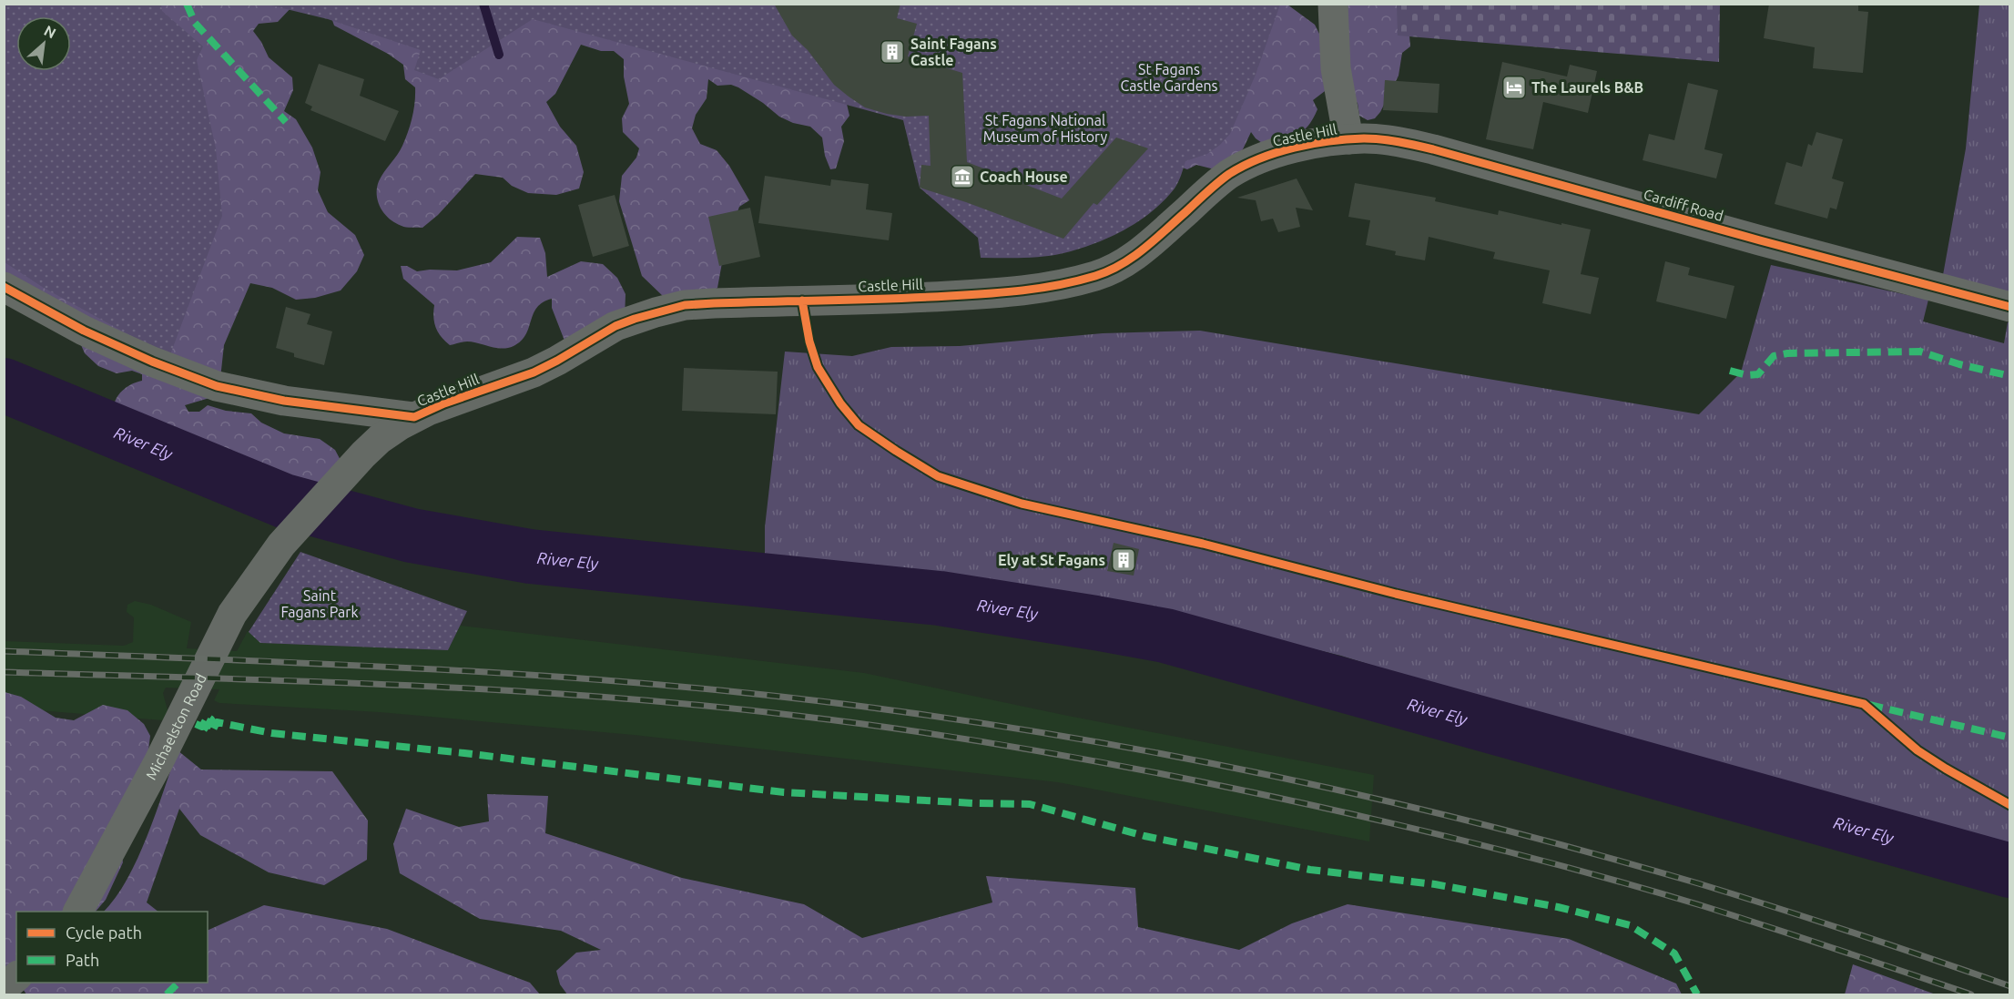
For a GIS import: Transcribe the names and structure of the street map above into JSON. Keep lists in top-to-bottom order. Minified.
{"streets":{"street":["Castle Hill","Cardiff Road","Michaelston Road"]},"crossings":[["Castle Hill","Cardiff Road"],["Castle Hill","Michaelston Road"]],"water":["River Ely"],"parks":["St Fagans Castle Gardens","St Fagans National Museum of History","Saint Fagans Park"],"places":{"building":["Saint Fagans Castle","Ely at St Fagans"],"hotel":["The Laurels B&B"],"museum":["Coach House"]},"legend":["Cycle path","Path"],"north":"top right"}
